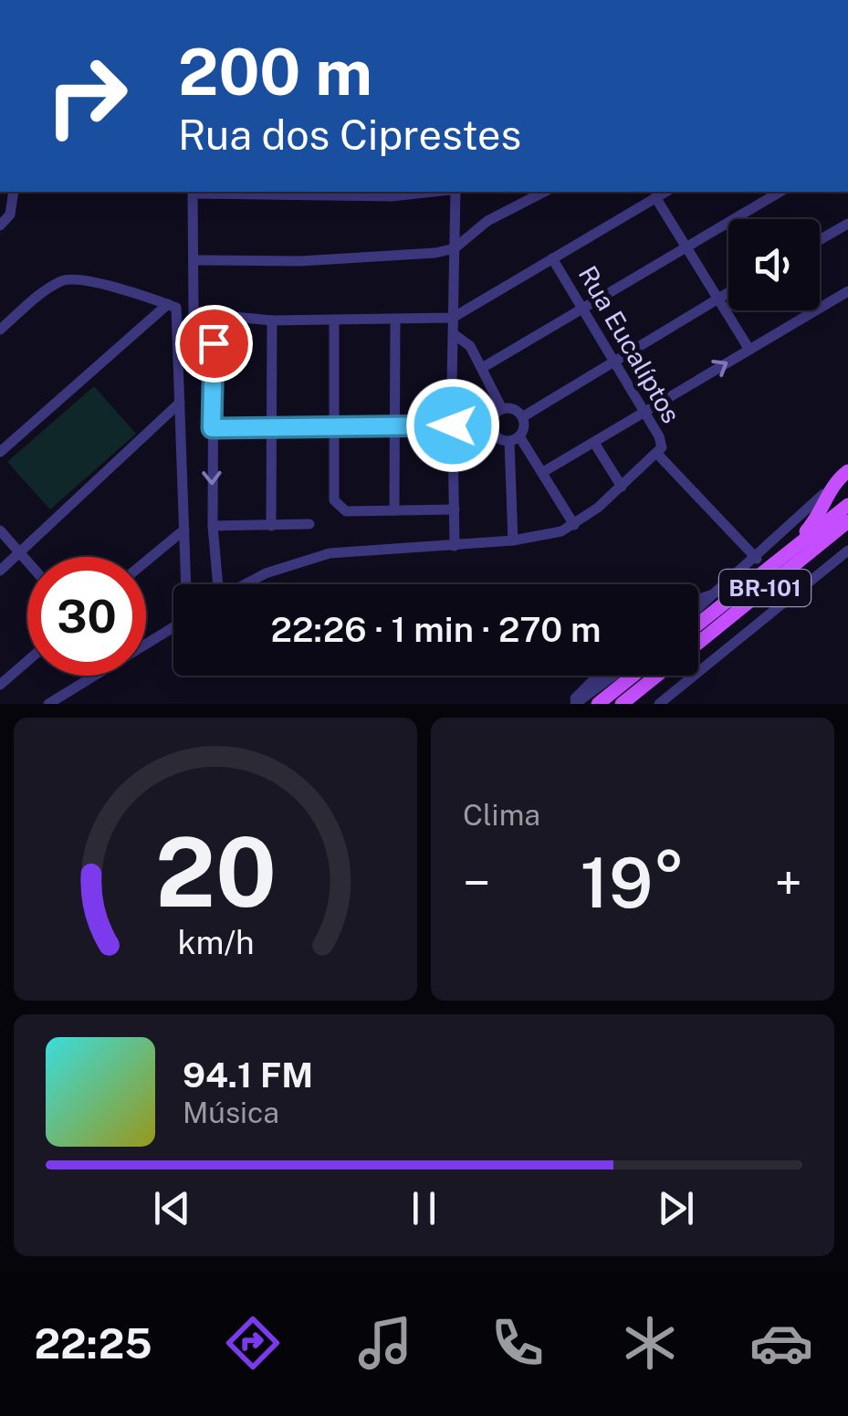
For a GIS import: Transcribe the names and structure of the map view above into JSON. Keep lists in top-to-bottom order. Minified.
{"streets":{"main road":["BR-101"],"street":["Rua Eucalíptos"]},"page":{"turn":["200 m","Rua dos Ciprestes"],"limit":"30","trip":"22:26 · 1 min · 270 m","tile":"Clima","heat":["−","19°","+"],"song":["94.1 FM","Música"],"tabs":"22:25","gauge":["20","km/h"]}}
